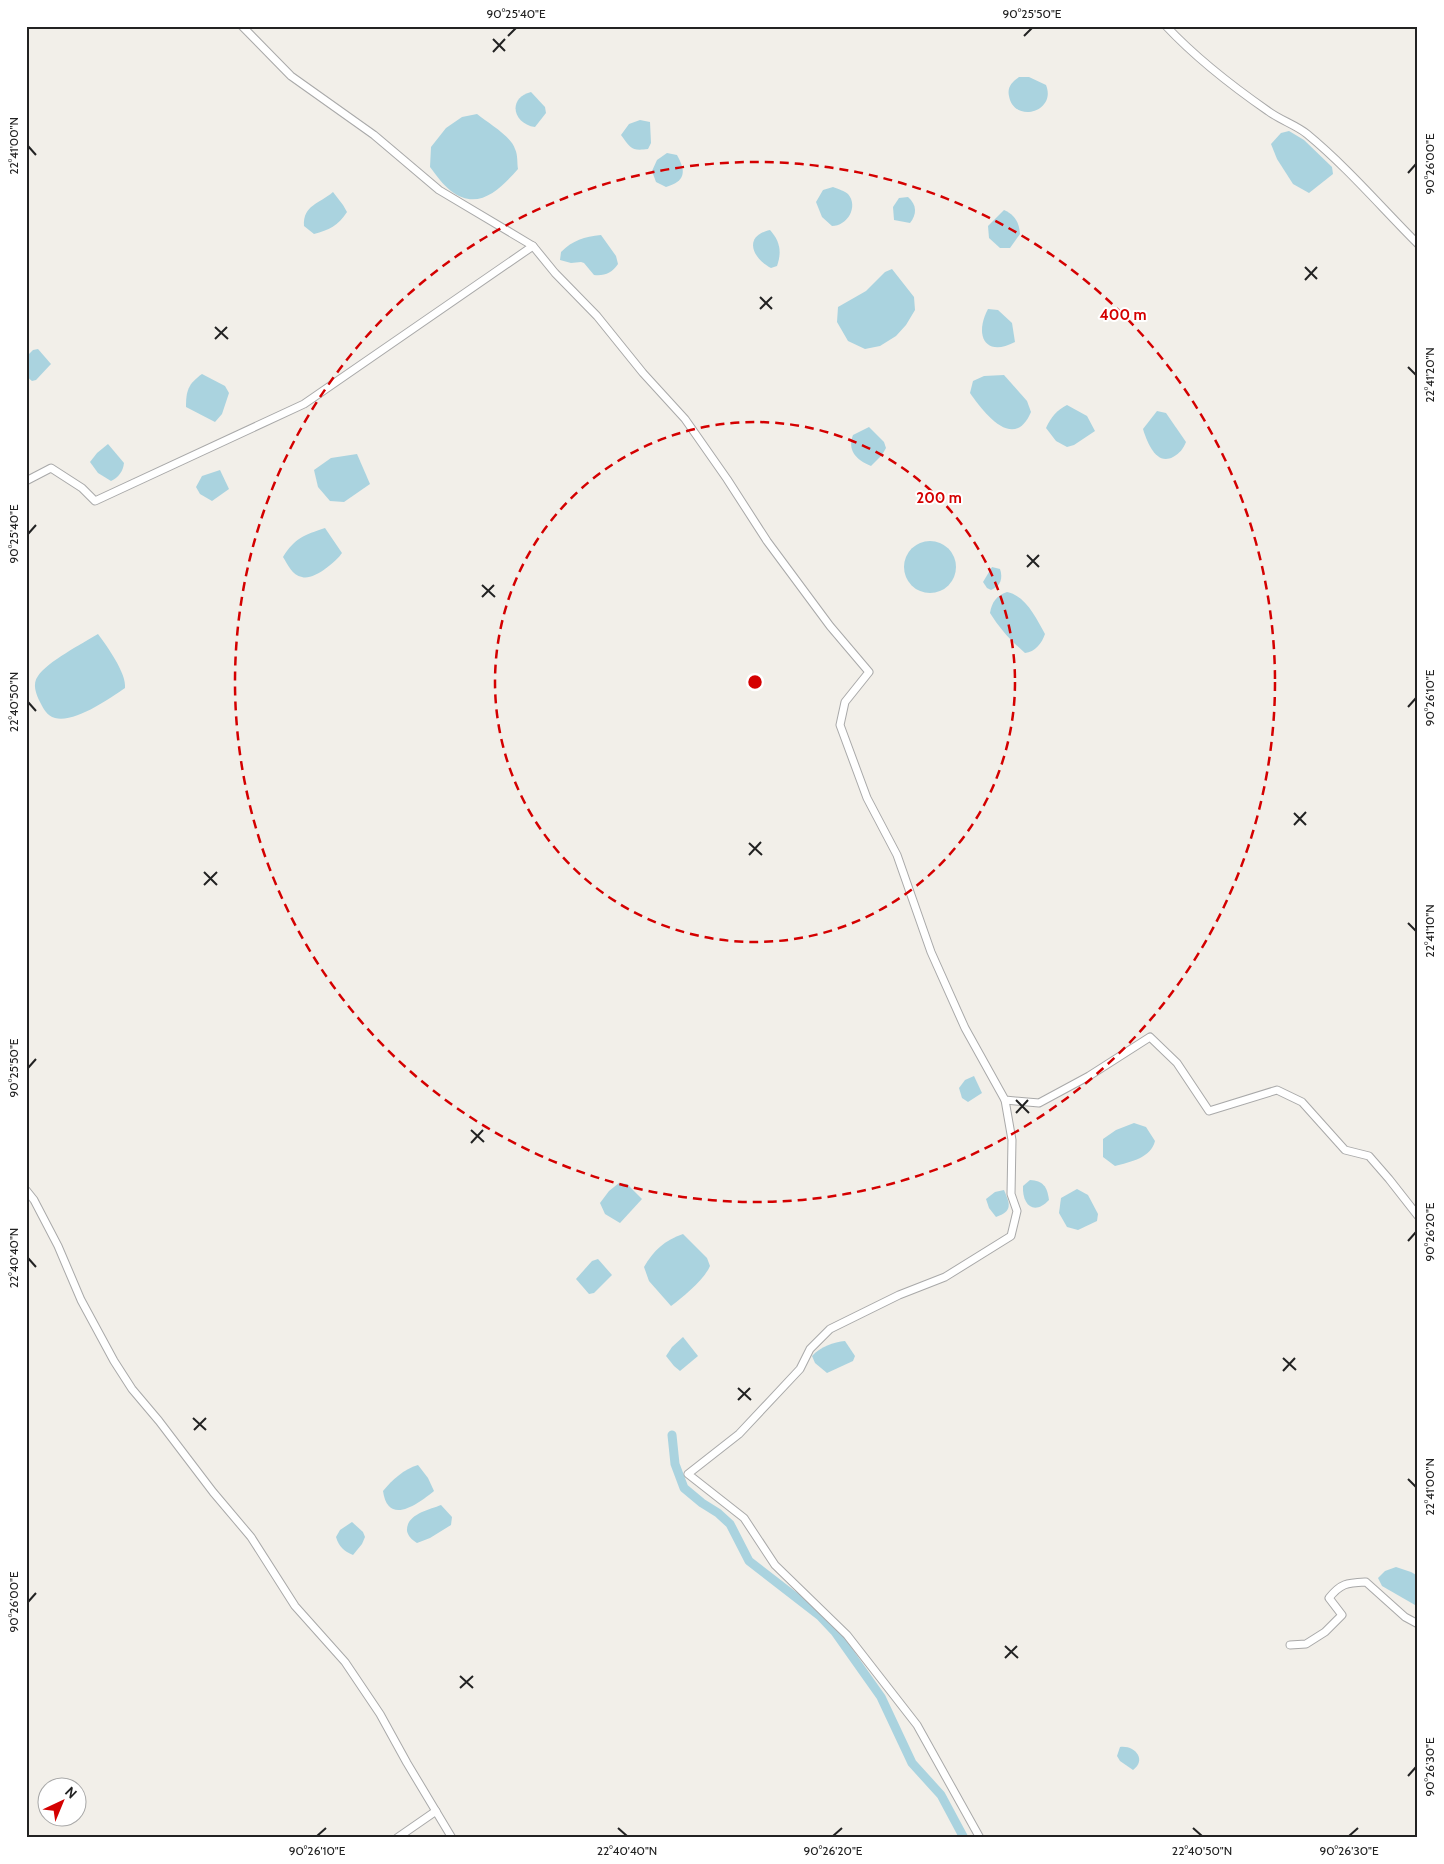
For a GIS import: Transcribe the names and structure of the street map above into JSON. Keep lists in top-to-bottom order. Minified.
{"north":"top right","coordinates":["90°25'40\"E","90°25'50\"E","22°41'00\"N","90°26'00\"E","22°41'20\"N","90°26'10\"E","22°40'50\"N","22°41'10\"N","90°26'20\"E","22°40'40\"N","90°26'30\"E"],"rings":["400 m","200 m"]}
